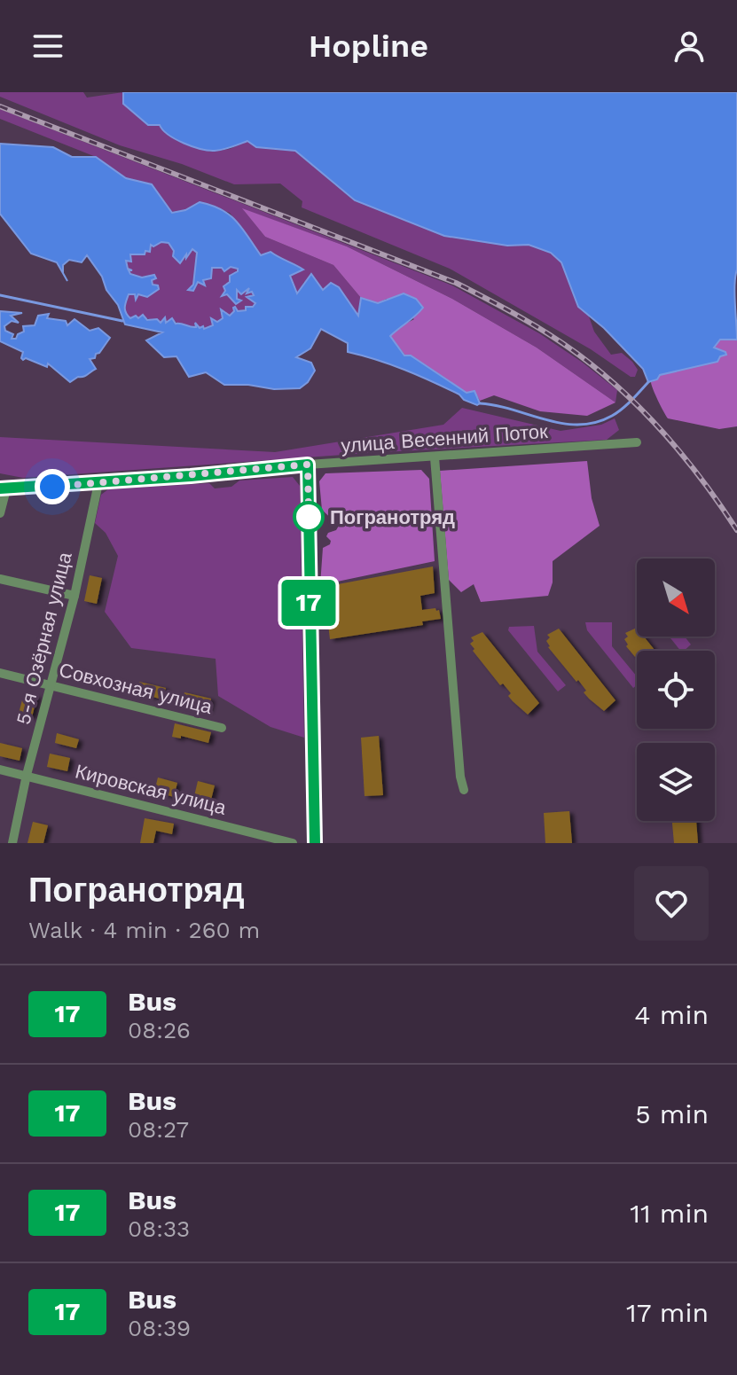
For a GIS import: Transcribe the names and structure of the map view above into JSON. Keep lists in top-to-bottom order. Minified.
{"streets":{"street":["улица Весенний Поток","5-я Озёрная улица","Совхозная улица","Кировская улица"]},"crossings":[["улица Весенний Поток","5-я Озёрная улица"],["5-я Озёрная улица","Совхозная улица"],["5-я Озёрная улица","Кировская улица"]],"places":["Погранотряд"],"lines":["bus line 17"],"north":"bottom right","page":{"header":"Hopline","on_map":"17","heading":["Погранотряд","Walk · 4 min · 260 m"],"list":[{"mark":"17","name":"Bus","note":"08:26","value":"4 min"},{"mark":"17","name":"Bus","note":"08:27","value":"5 min"},{"mark":"17","name":"Bus","note":"08:33","value":"11 min"},{"mark":"17","name":"Bus","note":"08:39","value":"17 min"}]}}
